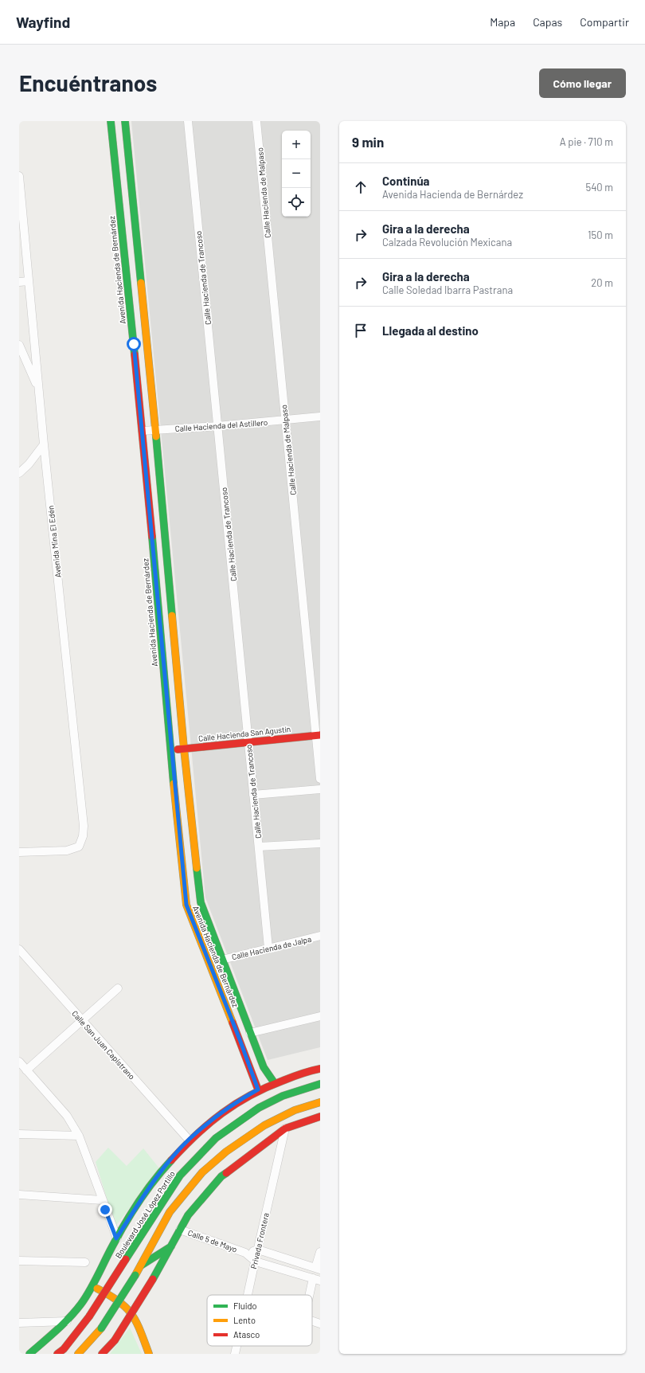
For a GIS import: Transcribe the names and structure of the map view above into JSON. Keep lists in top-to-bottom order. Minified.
{"streets":{"street":["Calle Hacienda de Malpaso","Avenida Hacienda de Bernárdez","Calle Hacienda de Trancoso","Calle Hacienda del Astillero","Avenida Mina El Edén","Calle Hacienda San Agustín","Calle Hacienda de Jalpa","Calle San Juan Capistrano","Boulevard José López Portillo","Calle 5 de Mayo","Privada Frontera"]},"crossings":[["Calle Hacienda de Malpaso","Calle Hacienda del Astillero"],["Calle Hacienda de Malpaso","Calle Hacienda San Agustín"],["Avenida Hacienda de Bernárdez","Calle Hacienda del Astillero"],["Avenida Hacienda de Bernárdez","Calle Hacienda San Agustín"],["Avenida Hacienda de Bernárdez","Calle Hacienda de Jalpa"],["Calle Hacienda de Trancoso","Calle Hacienda del Astillero"],["Calle Hacienda de Trancoso","Calle Hacienda San Agustín"],["Calle Hacienda de Trancoso","Calle Hacienda de Jalpa"],["Calle 5 de Mayo","Privada Frontera"]],"legend":["Fluido","Lento","Atasco"],"page":{"header":"Wayfind","nav":["Mapa","Capas","Compartir"],"buttons":"Cómo llegar","title":"Encuéntranos","heading":["9 min","A pie · 710 m"],"map_buttons":["+","−"],"list":[["Continúa","Avenida Hacienda de Bernárdez","540 m"],["Gira a la derecha","Calzada Revolución Mexicana","150 m"],["Gira a la derecha","Calle Soledad Ibarra Pastrana","20 m"],"Llegada al destino"]}}
